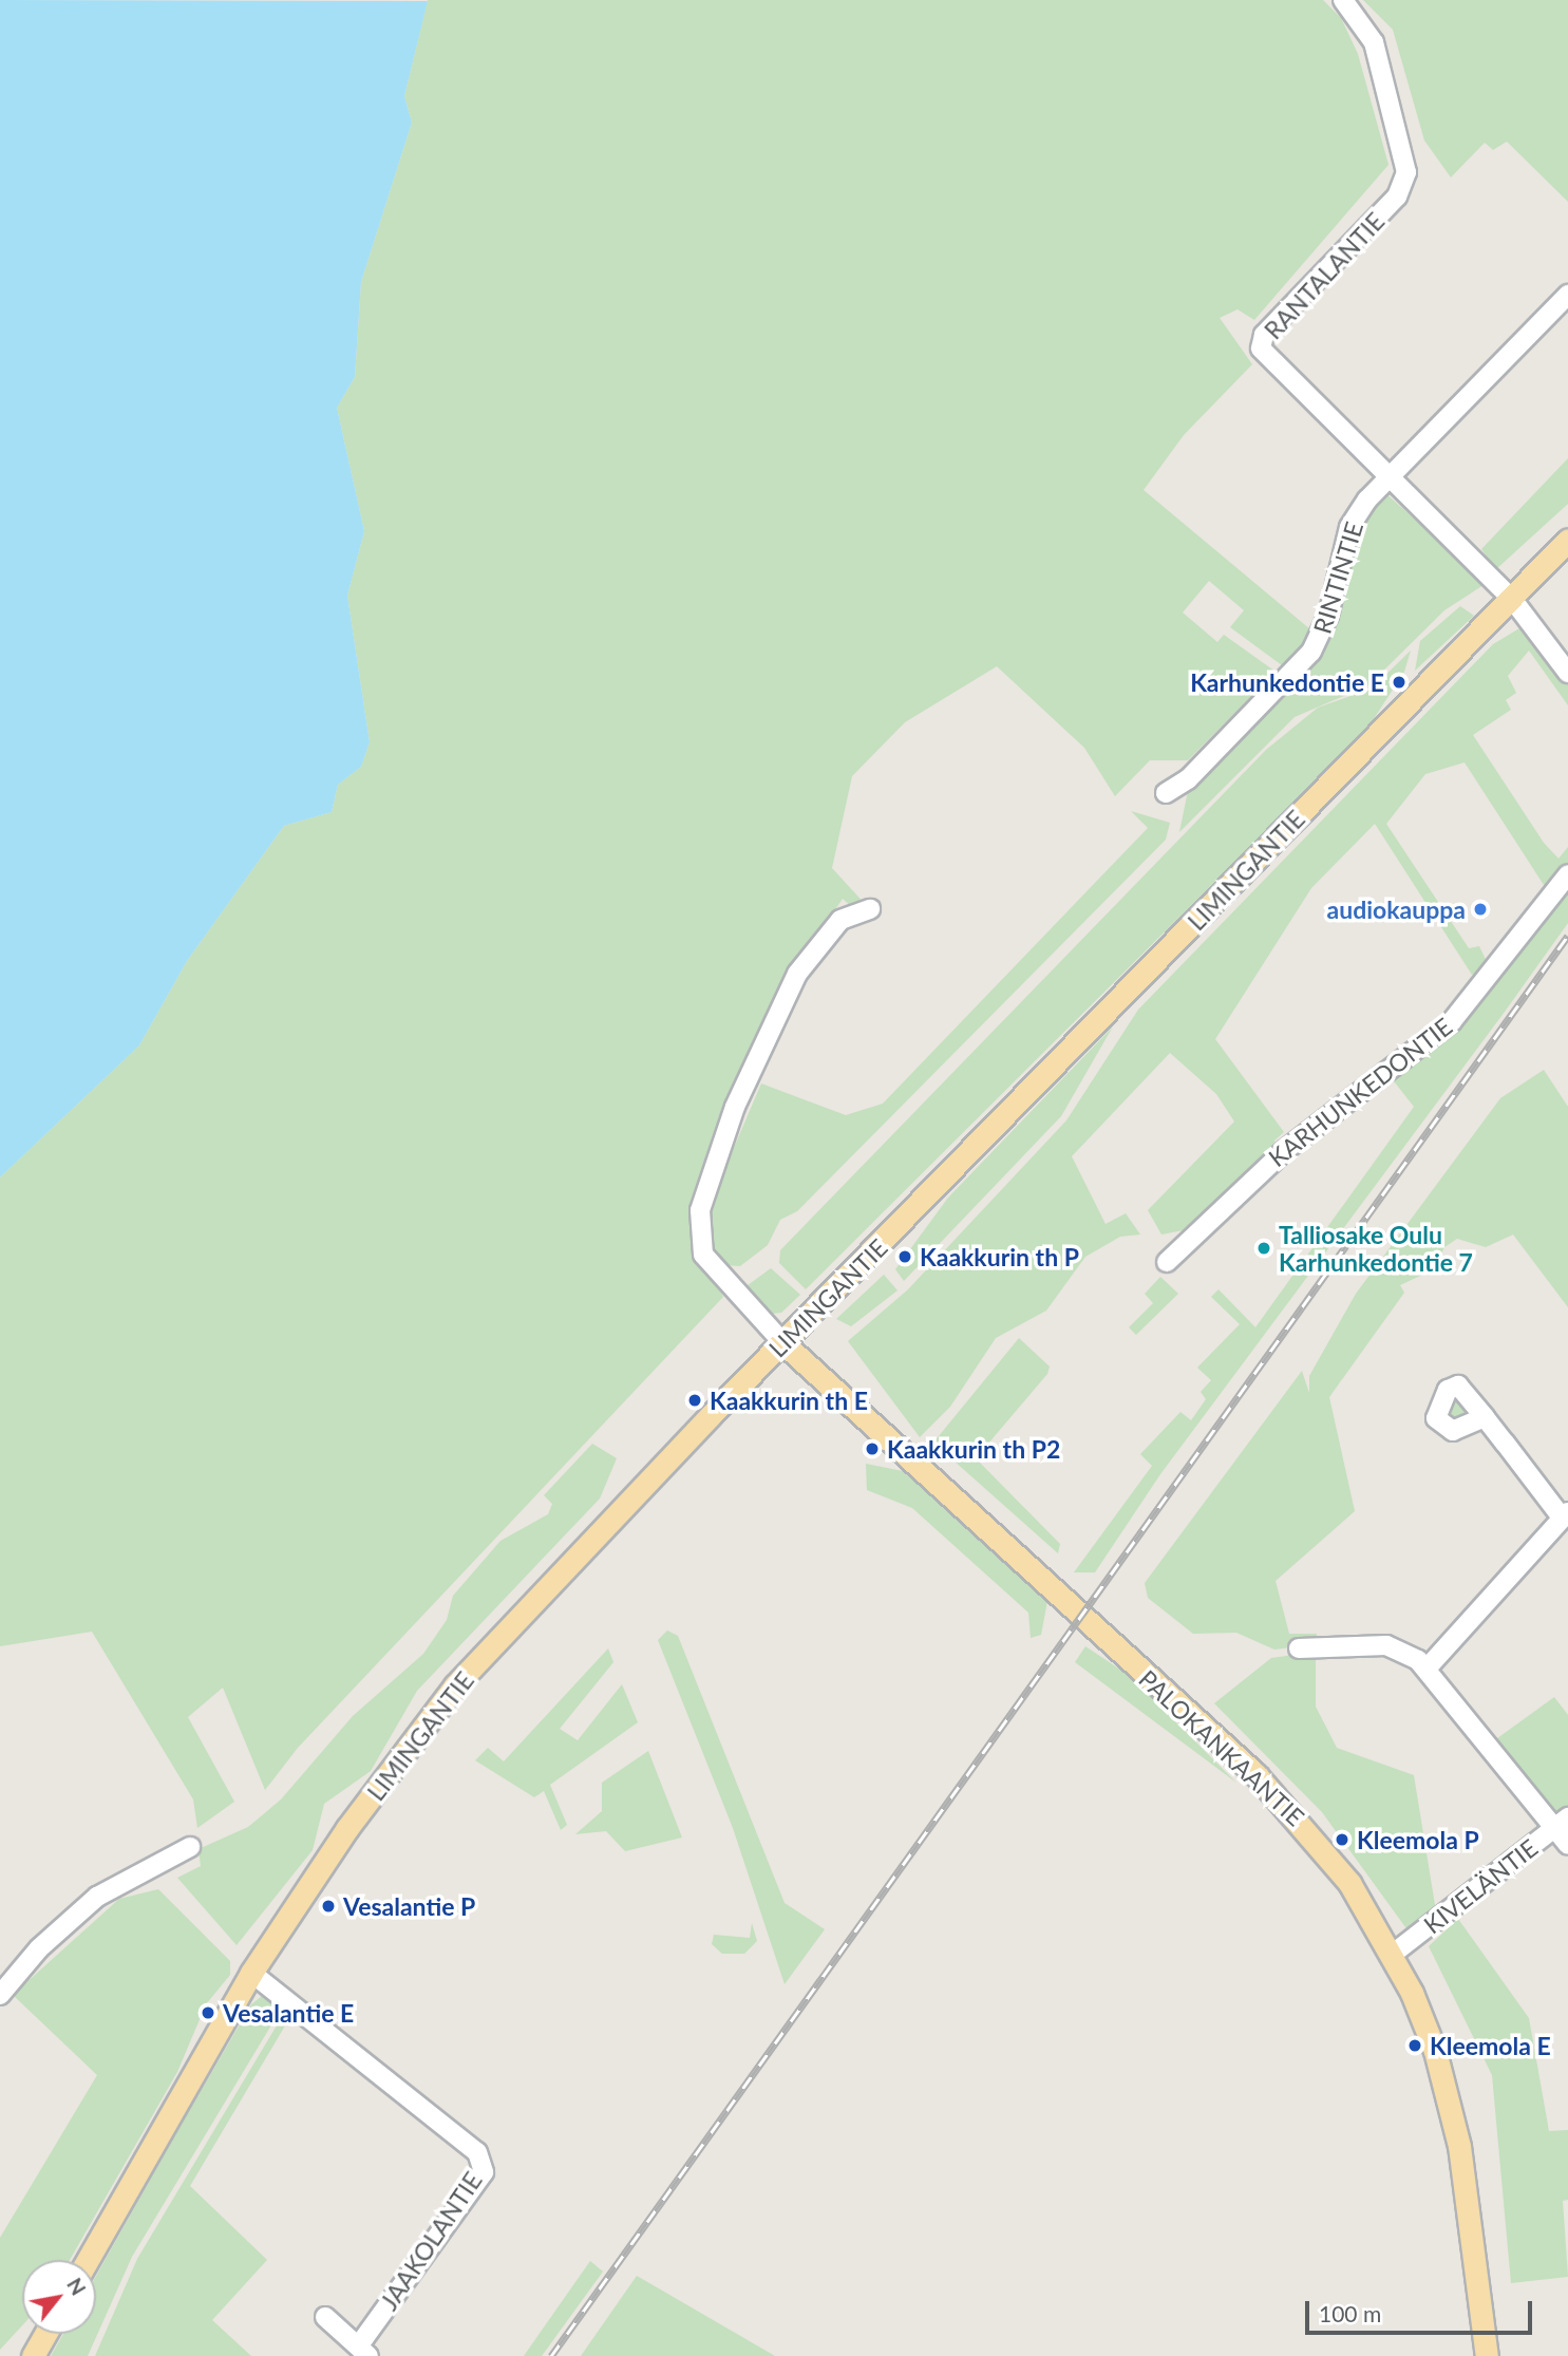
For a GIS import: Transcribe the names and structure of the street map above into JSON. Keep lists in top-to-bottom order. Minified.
{"streets":{"main road":["LIMINGANTIE","PALOKANKAANTIE"],"street":["RANTALANTIE","RINTINTIE","KARHUNKEDONTIE","KIVELÄNTIE","JAAKOLANTIE"]},"crossings":[["RANTALANTIE","RINTINTIE"],["RANTALANTIE","LIMINGANTIE"],["LIMINGANTIE","PALOKANKAANTIE"],["LIMINGANTIE","JAAKOLANTIE"],["PALOKANKAANTIE","KIVELÄNTIE"]],"places":["Karhunkedontie E","audiokauppa","Talliosake Oulu Karhunkedontie 7","Kaakkurin th P","Kaakkurin th E","Kaakkurin th P2","Kleemola P","Vesalantie P","Vesalantie E","Kleemola E"],"scale_bar":"100 m","north":"top right"}
